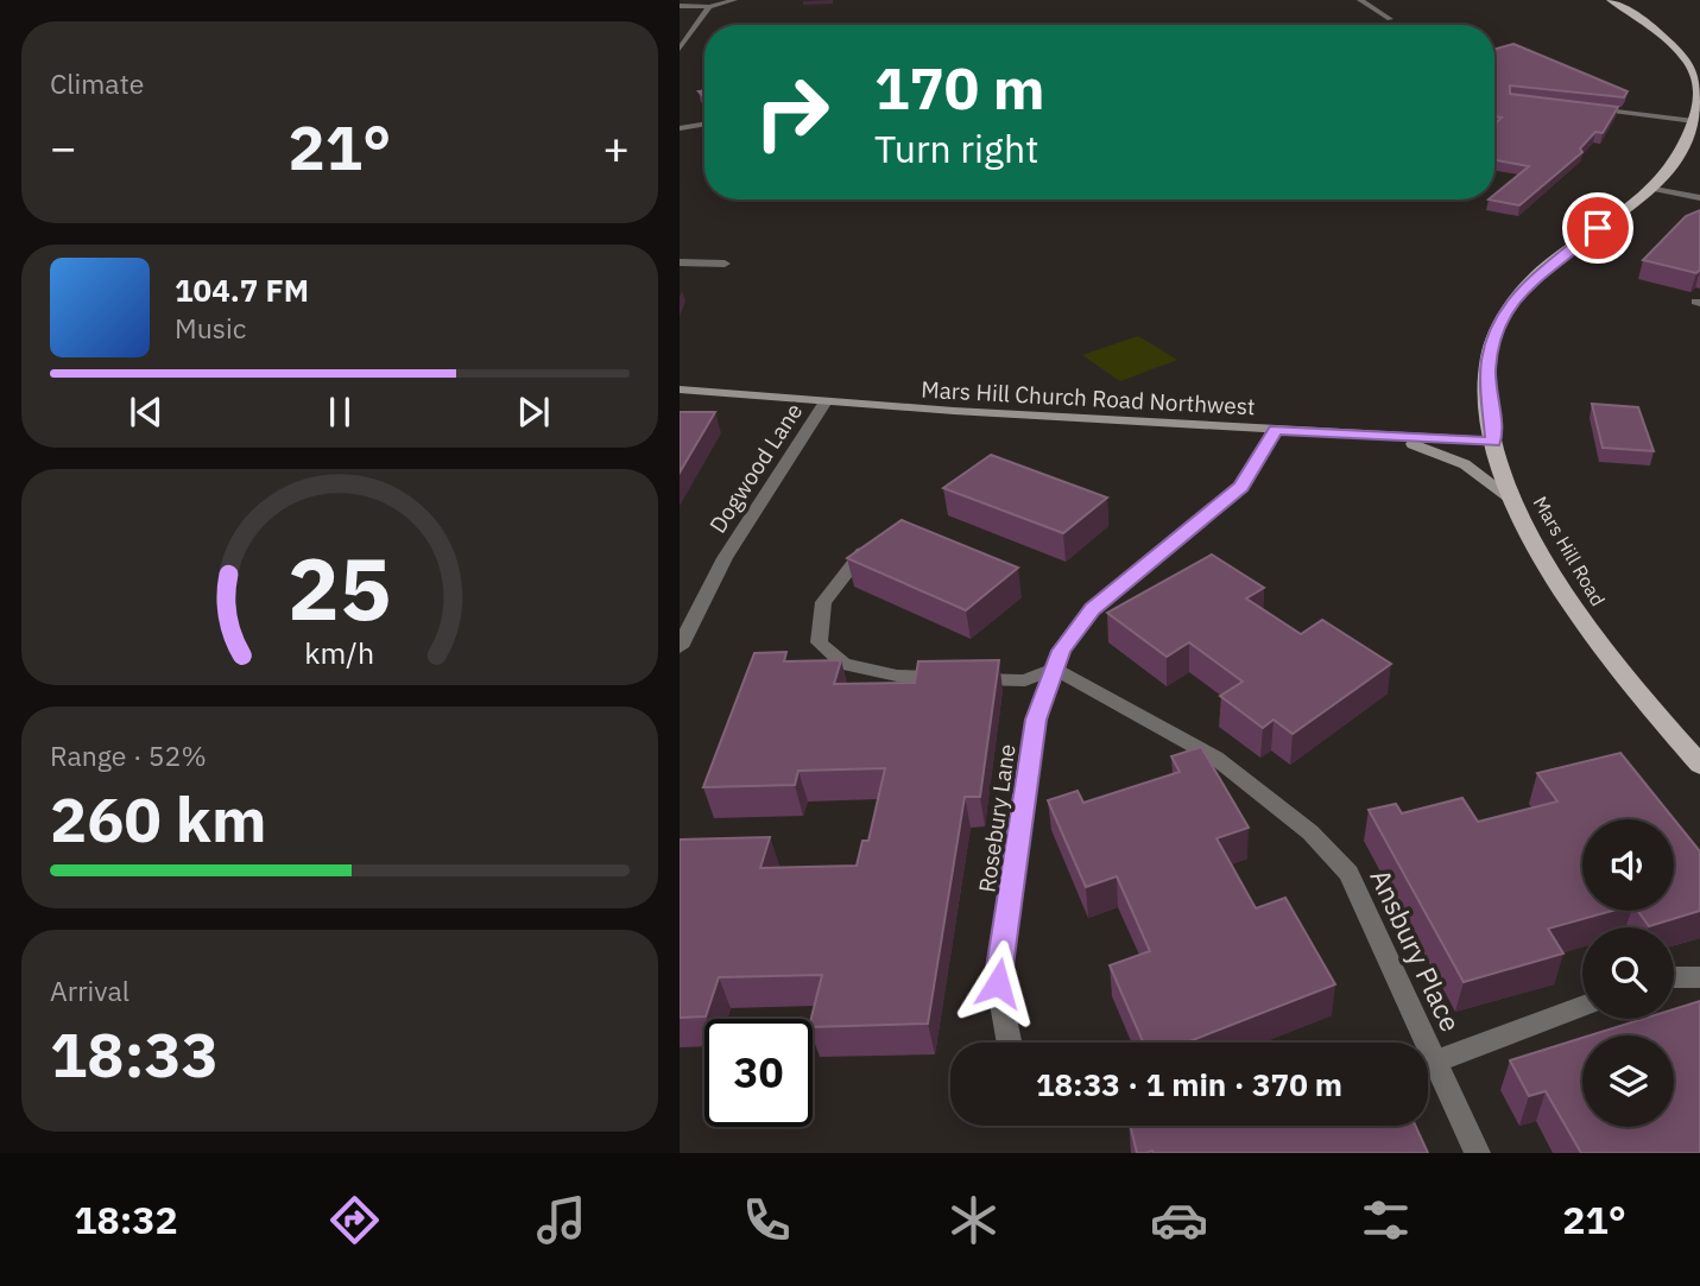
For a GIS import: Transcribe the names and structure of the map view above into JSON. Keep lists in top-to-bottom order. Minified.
{"streets":{"main road":["Mars Hill Road"],"street":["Mars Hill Church Road Northwest","Dogwood Lane","Rosebury Lane","Ansbury Place"]},"crossings":[["Mars Hill Church Road Northwest","Dogwood Lane"],["Mars Hill Church Road Northwest","Mars Hill Road"],["Mars Hill Church Road Northwest","Rosebury Lane"],["Rosebury Lane","Ansbury Place"]],"page":{"tile":["Climate",["Range · 52%","260 km"],["Arrival","18:33"]],"turn":["170 m","Turn right"],"heat":["−","21°","+"],"song":["104.7 FM","Music"],"limit":"30","trip":"18:33 · 1 min · 370 m","tabs":["18:32","21°"],"gauge":["25","km/h"]}}
